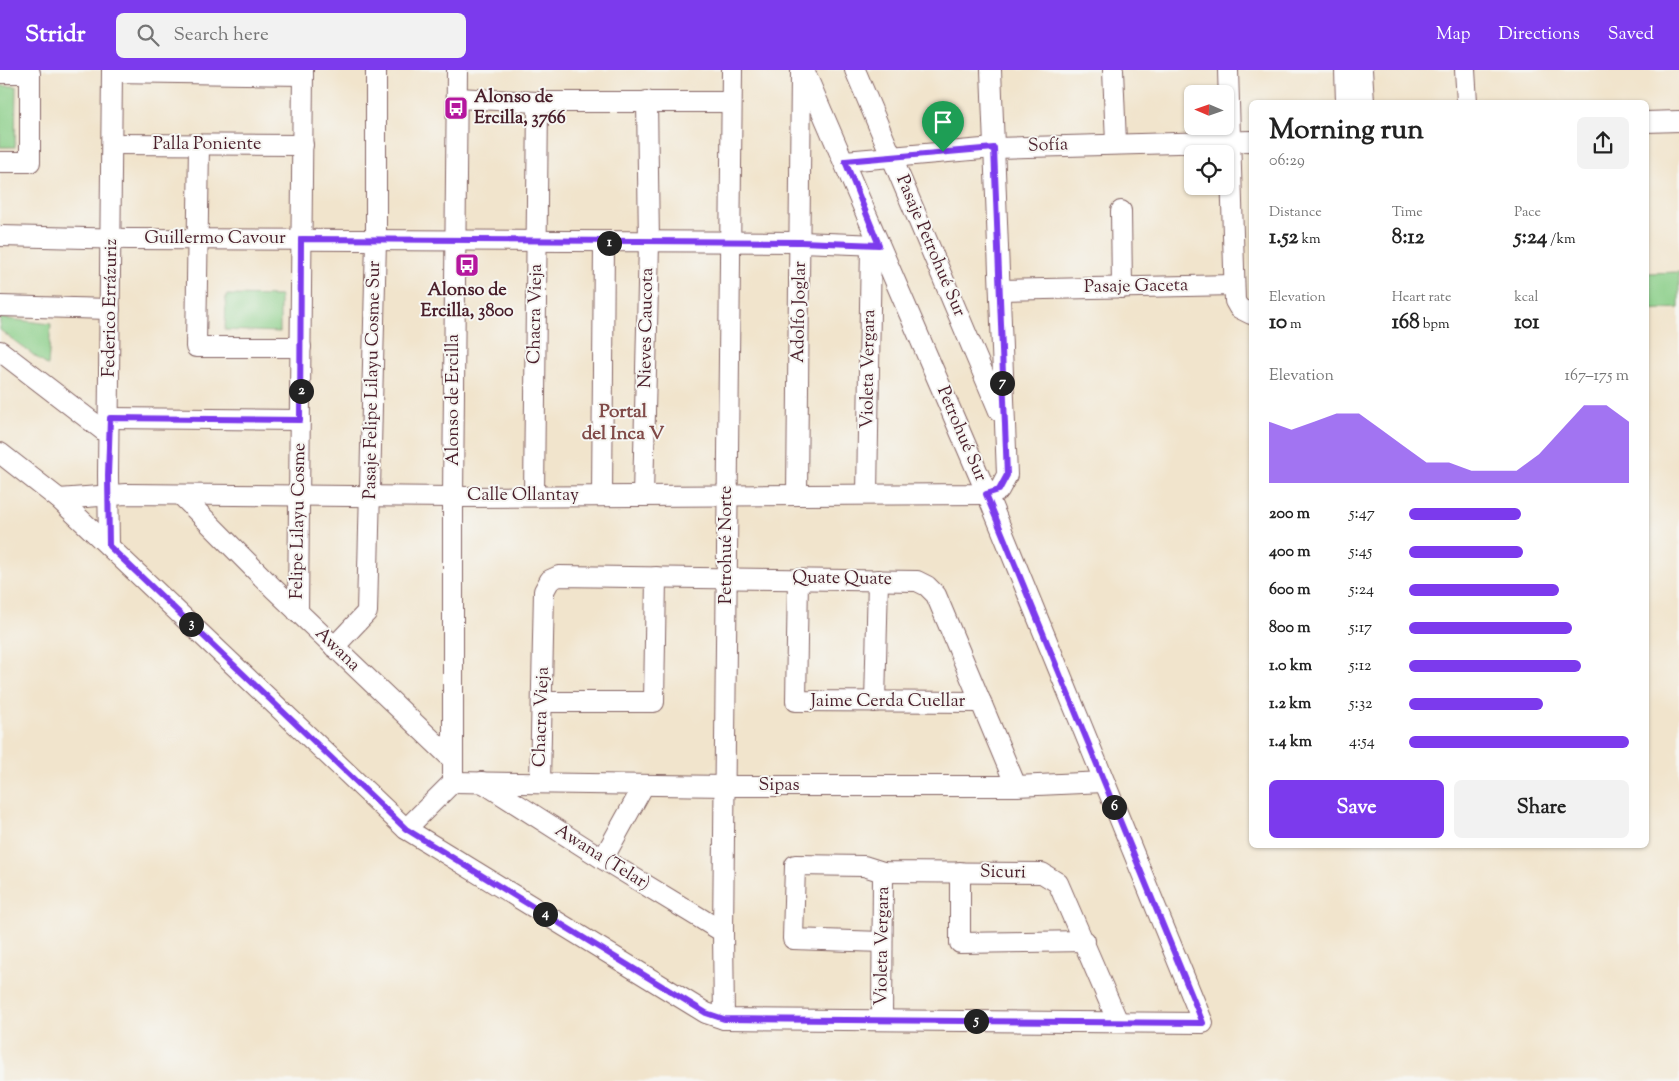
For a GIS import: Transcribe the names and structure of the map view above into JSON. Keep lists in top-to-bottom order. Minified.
{"streets":{"street":["Palla Poniente","Sofía","Guillermo Cavour","Pasaje Petrohué Sur","Pasaje Gaceta","Federico Errázuriz","Adolfo Joglar","Chacra Vieja","Nieves Caucota","Violeta Vergara","Pasaje Felipe Lilayu Cosme Sur","Alonso de Ercilla","Petrohué Sur","Calle Ollantay","Felipe Lilayu Cosme","Petrohué Norte","Quate Quate","Awana","Jaime Cerda Cuellar","Sipas","Awana (Telar)","Sicuri"]},"crossings":[["Palla Poniente","Federico Errázuriz"],["Palla Poniente","Felipe Lilayu Cosme"],["Sofía","Pasaje Petrohué Sur"],["Sofía","Petrohué Sur"],["Guillermo Cavour","Federico Errázuriz"],["Guillermo Cavour","Adolfo Joglar"],["Guillermo Cavour","Chacra Vieja"],["Guillermo Cavour","Nieves Caucota"],["Guillermo Cavour","Violeta Vergara"],["Guillermo Cavour","Pasaje Felipe Lilayu Cosme Sur"],["Guillermo Cavour","Alonso de Ercilla"],["Guillermo Cavour","Petrohué Sur"],["Guillermo Cavour","Felipe Lilayu Cosme"],["Guillermo Cavour","Petrohué Norte"],["Federico Errázuriz","Calle Ollantay"],["Adolfo Joglar","Petrohué Sur"],["Adolfo Joglar","Calle Ollantay"],["Chacra Vieja","Calle Ollantay"],["Chacra Vieja","Quate Quate"],["Chacra Vieja","Sipas"],["Nieves Caucota","Calle Ollantay"],["Violeta Vergara","Petrohué Sur"],["Violeta Vergara","Calle Ollantay"],["Violeta Vergara","Sicuri"],["Pasaje Felipe Lilayu Cosme Sur","Calle Ollantay"],["Pasaje Felipe Lilayu Cosme Sur","Awana"],["Alonso de Ercilla","Calle Ollantay"],["Alonso de Ercilla","Awana"],["Alonso de Ercilla","Sipas"],["Petrohué Sur","Calle Ollantay"],["Petrohué Sur","Sipas"],["Petrohué Sur","Sicuri"],["Calle Ollantay","Felipe Lilayu Cosme"],["Calle Ollantay","Petrohué Norte"],["Calle Ollantay","Awana"],["Felipe Lilayu Cosme","Awana"],["Petrohué Norte","Quate Quate"],["Petrohué Norte","Sipas"],["Petrohué Norte","Awana (Telar)"],["Quate Quate","Jaime Cerda Cuellar"],["Quate Quate","Sipas"],["Sipas","Awana (Telar)"]],"districts":["Portal del Inca V"],"places":{"bus stop":["Alonso de Ercilla, 3766","Alonso de Ercilla, 3800"]},"north":"left","page":{"header":"Stridr","search":"Search here","nav":["Map","Directions","Saved"],"heading":["Morning run","06:29"],"stats":[["Distance","1.52 km"],["Time","8:12"],["Pace","5:24 /km"],["Elevation","10 m"],["Heart rate","168 bpm"],["kcal","101"]],"pins":["1","7","2","3","6","4","5"],"chart":["Elevation","167–175 m"],"list":[{"name":"200 m","note":"5:47"},{"name":"400 m","note":"5:45"},{"name":"600 m","note":"5:24"},{"name":"800 m","note":"5:17"},{"name":"1.0 km","note":"5:12"},{"name":"1.2 km","note":"5:32"},{"name":"1.4 km","note":"4:54"}],"buttons":["Save","Share"]}}
